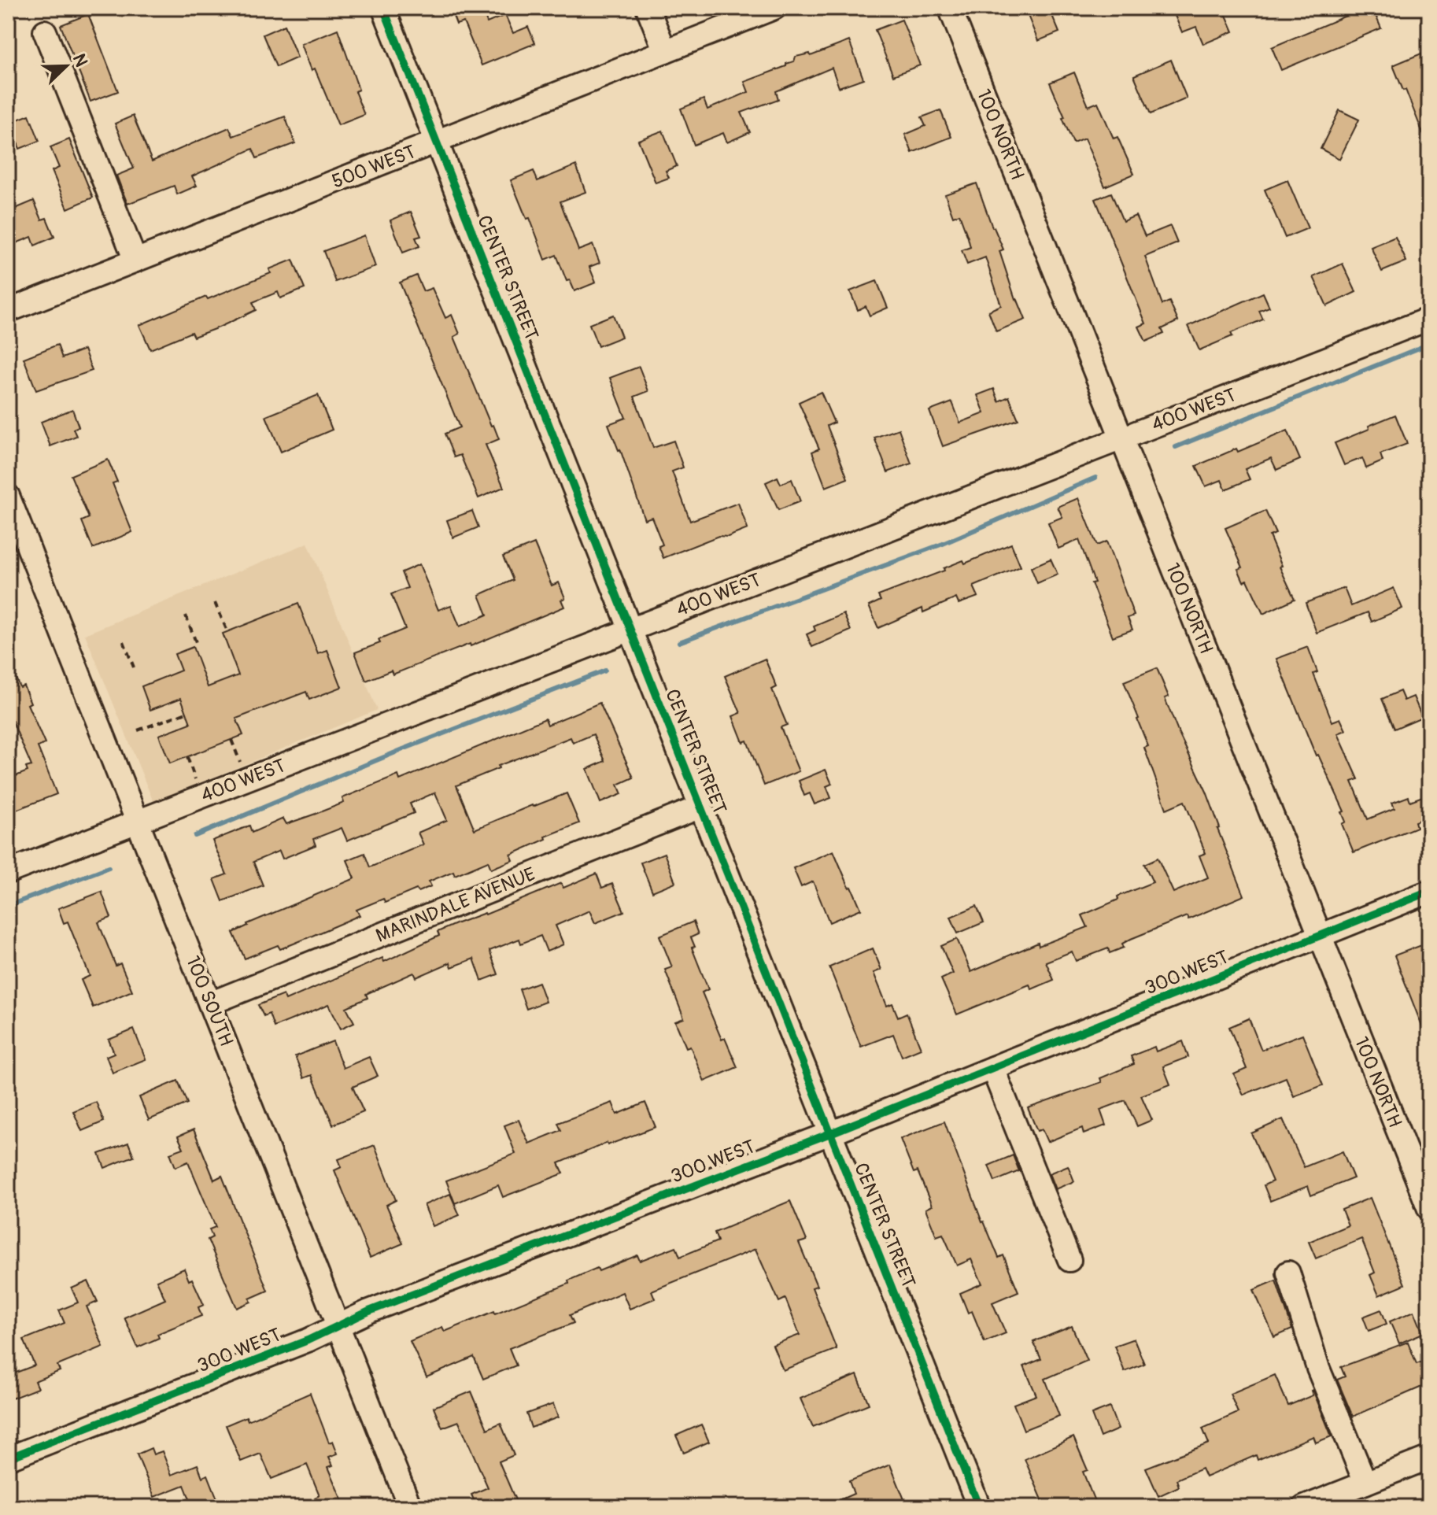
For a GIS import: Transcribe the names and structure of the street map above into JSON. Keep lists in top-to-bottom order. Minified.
{"streets":{"street":["100 NORTH","500 WEST","CENTER STREET","400 WEST","MARINDALE AVENUE","300 WEST","100 SOUTH"]},"crossings":[["100 NORTH","400 WEST"],["100 NORTH","300 WEST"],["500 WEST","CENTER STREET"],["CENTER STREET","400 WEST"],["CENTER STREET","MARINDALE AVENUE"],["CENTER STREET","300 WEST"],["400 WEST","100 SOUTH"],["MARINDALE AVENUE","100 SOUTH"],["300 WEST","100 SOUTH"]],"north":"top right"}
